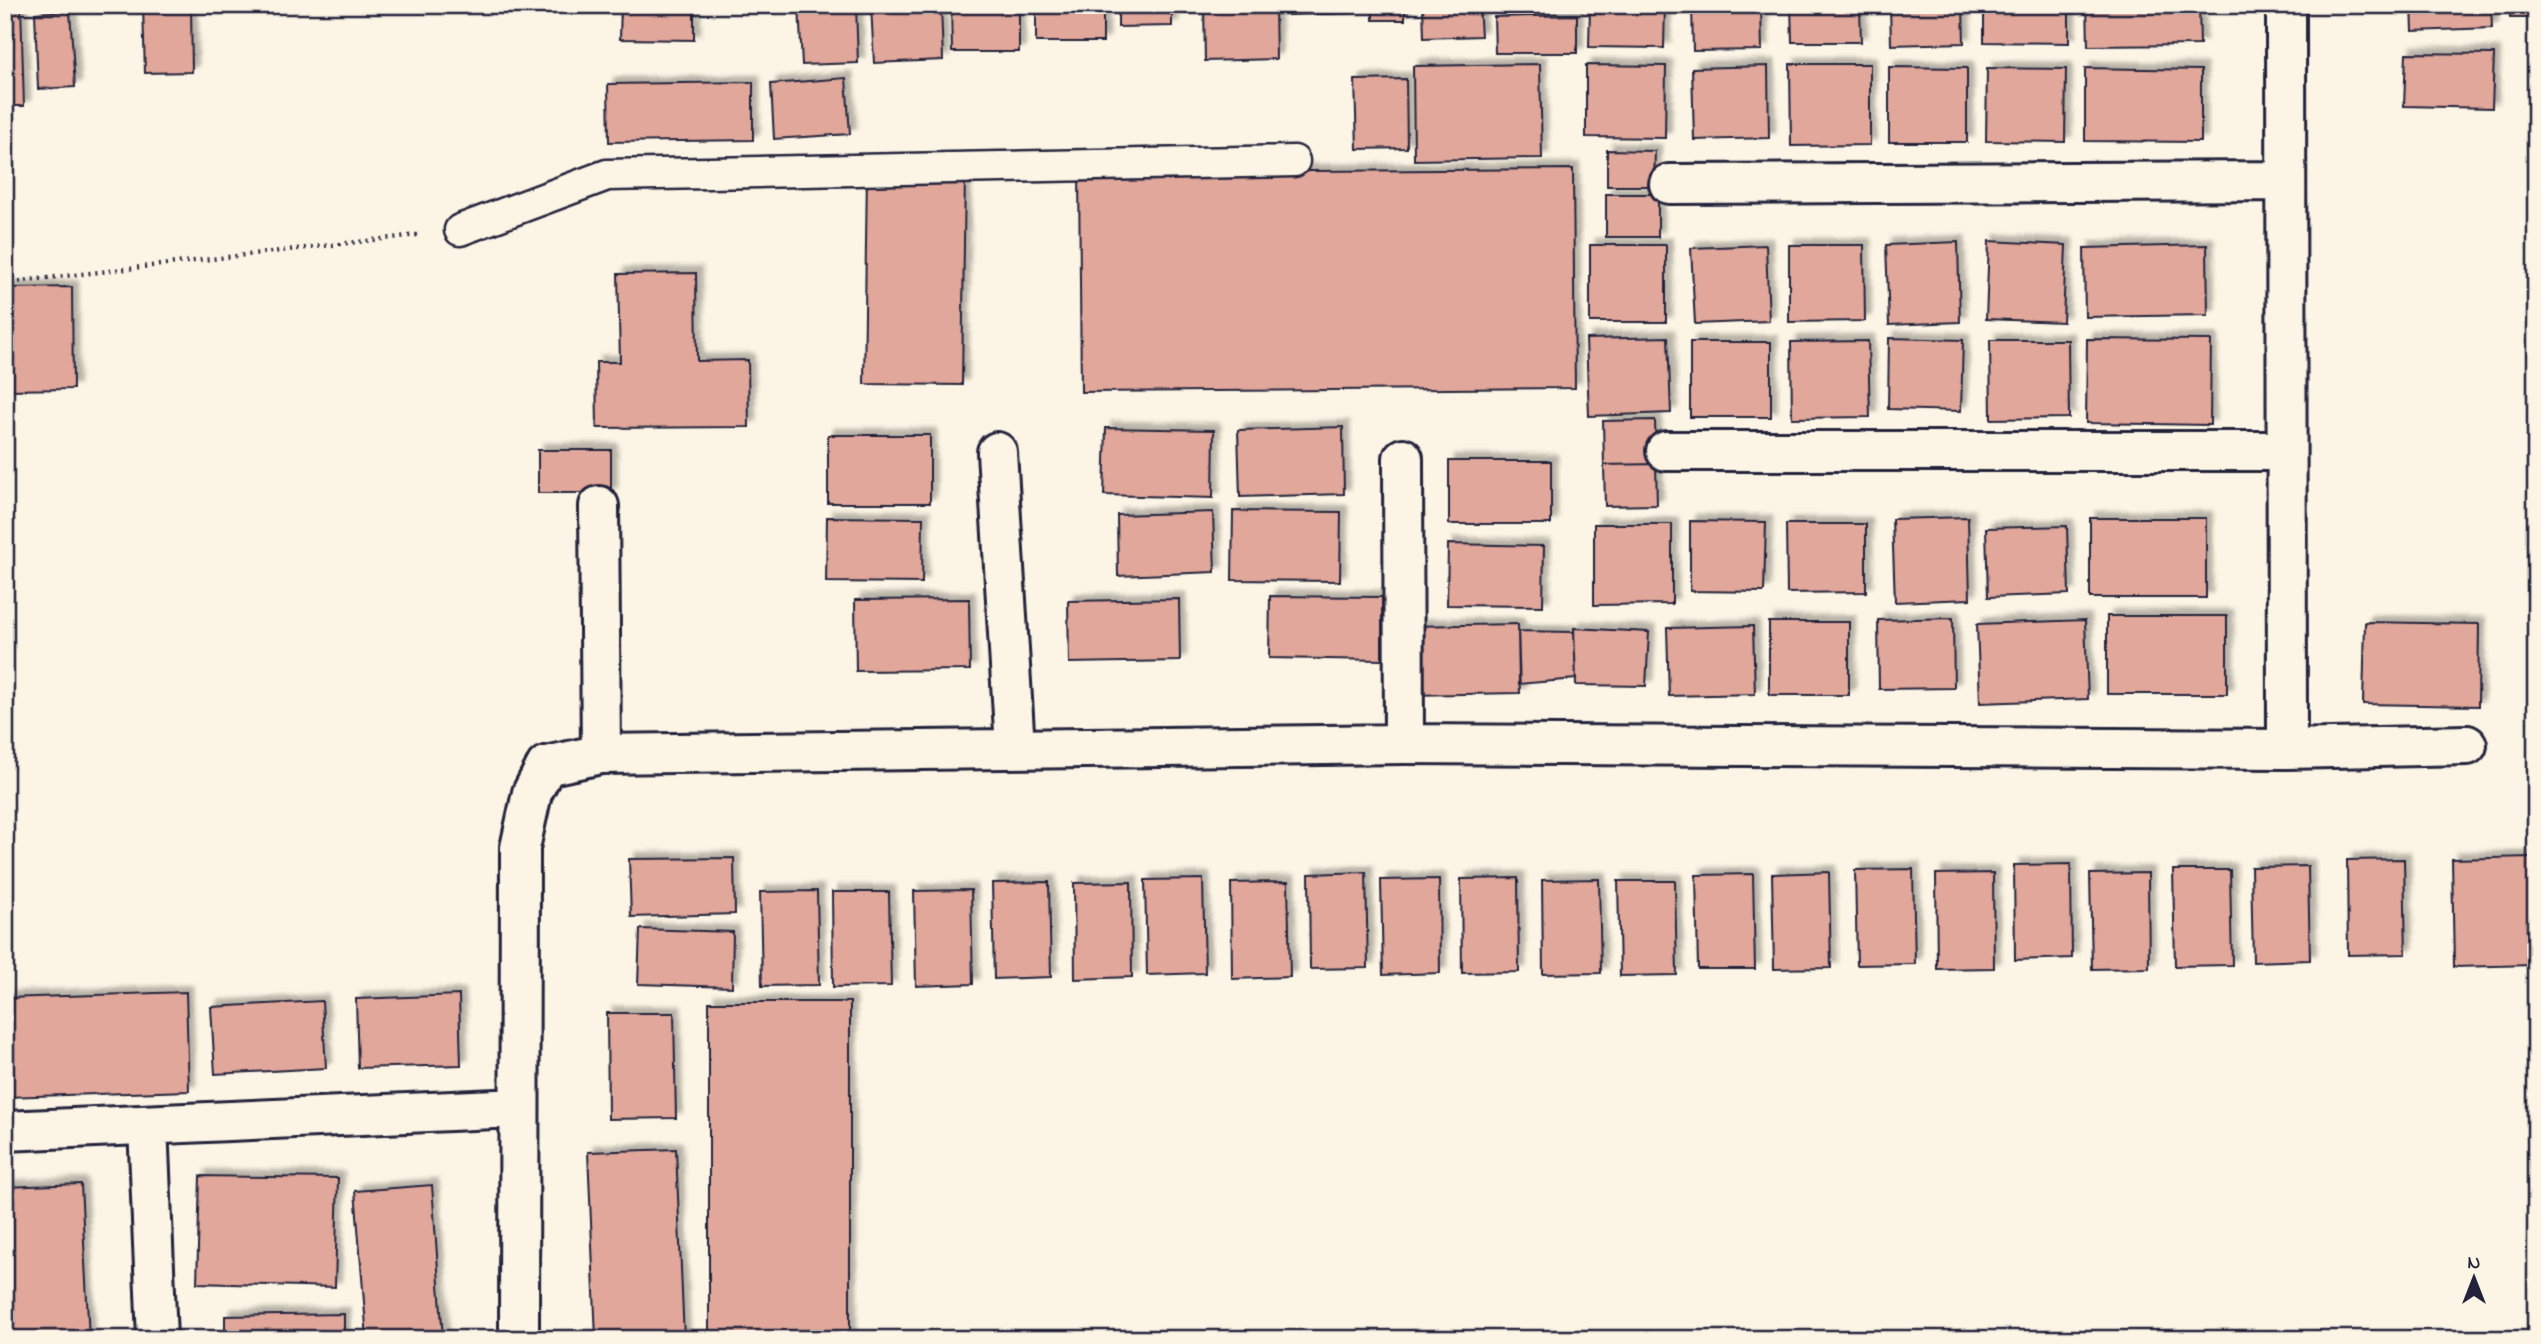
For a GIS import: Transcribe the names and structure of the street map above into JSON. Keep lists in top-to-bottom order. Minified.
{"north":"top"}
